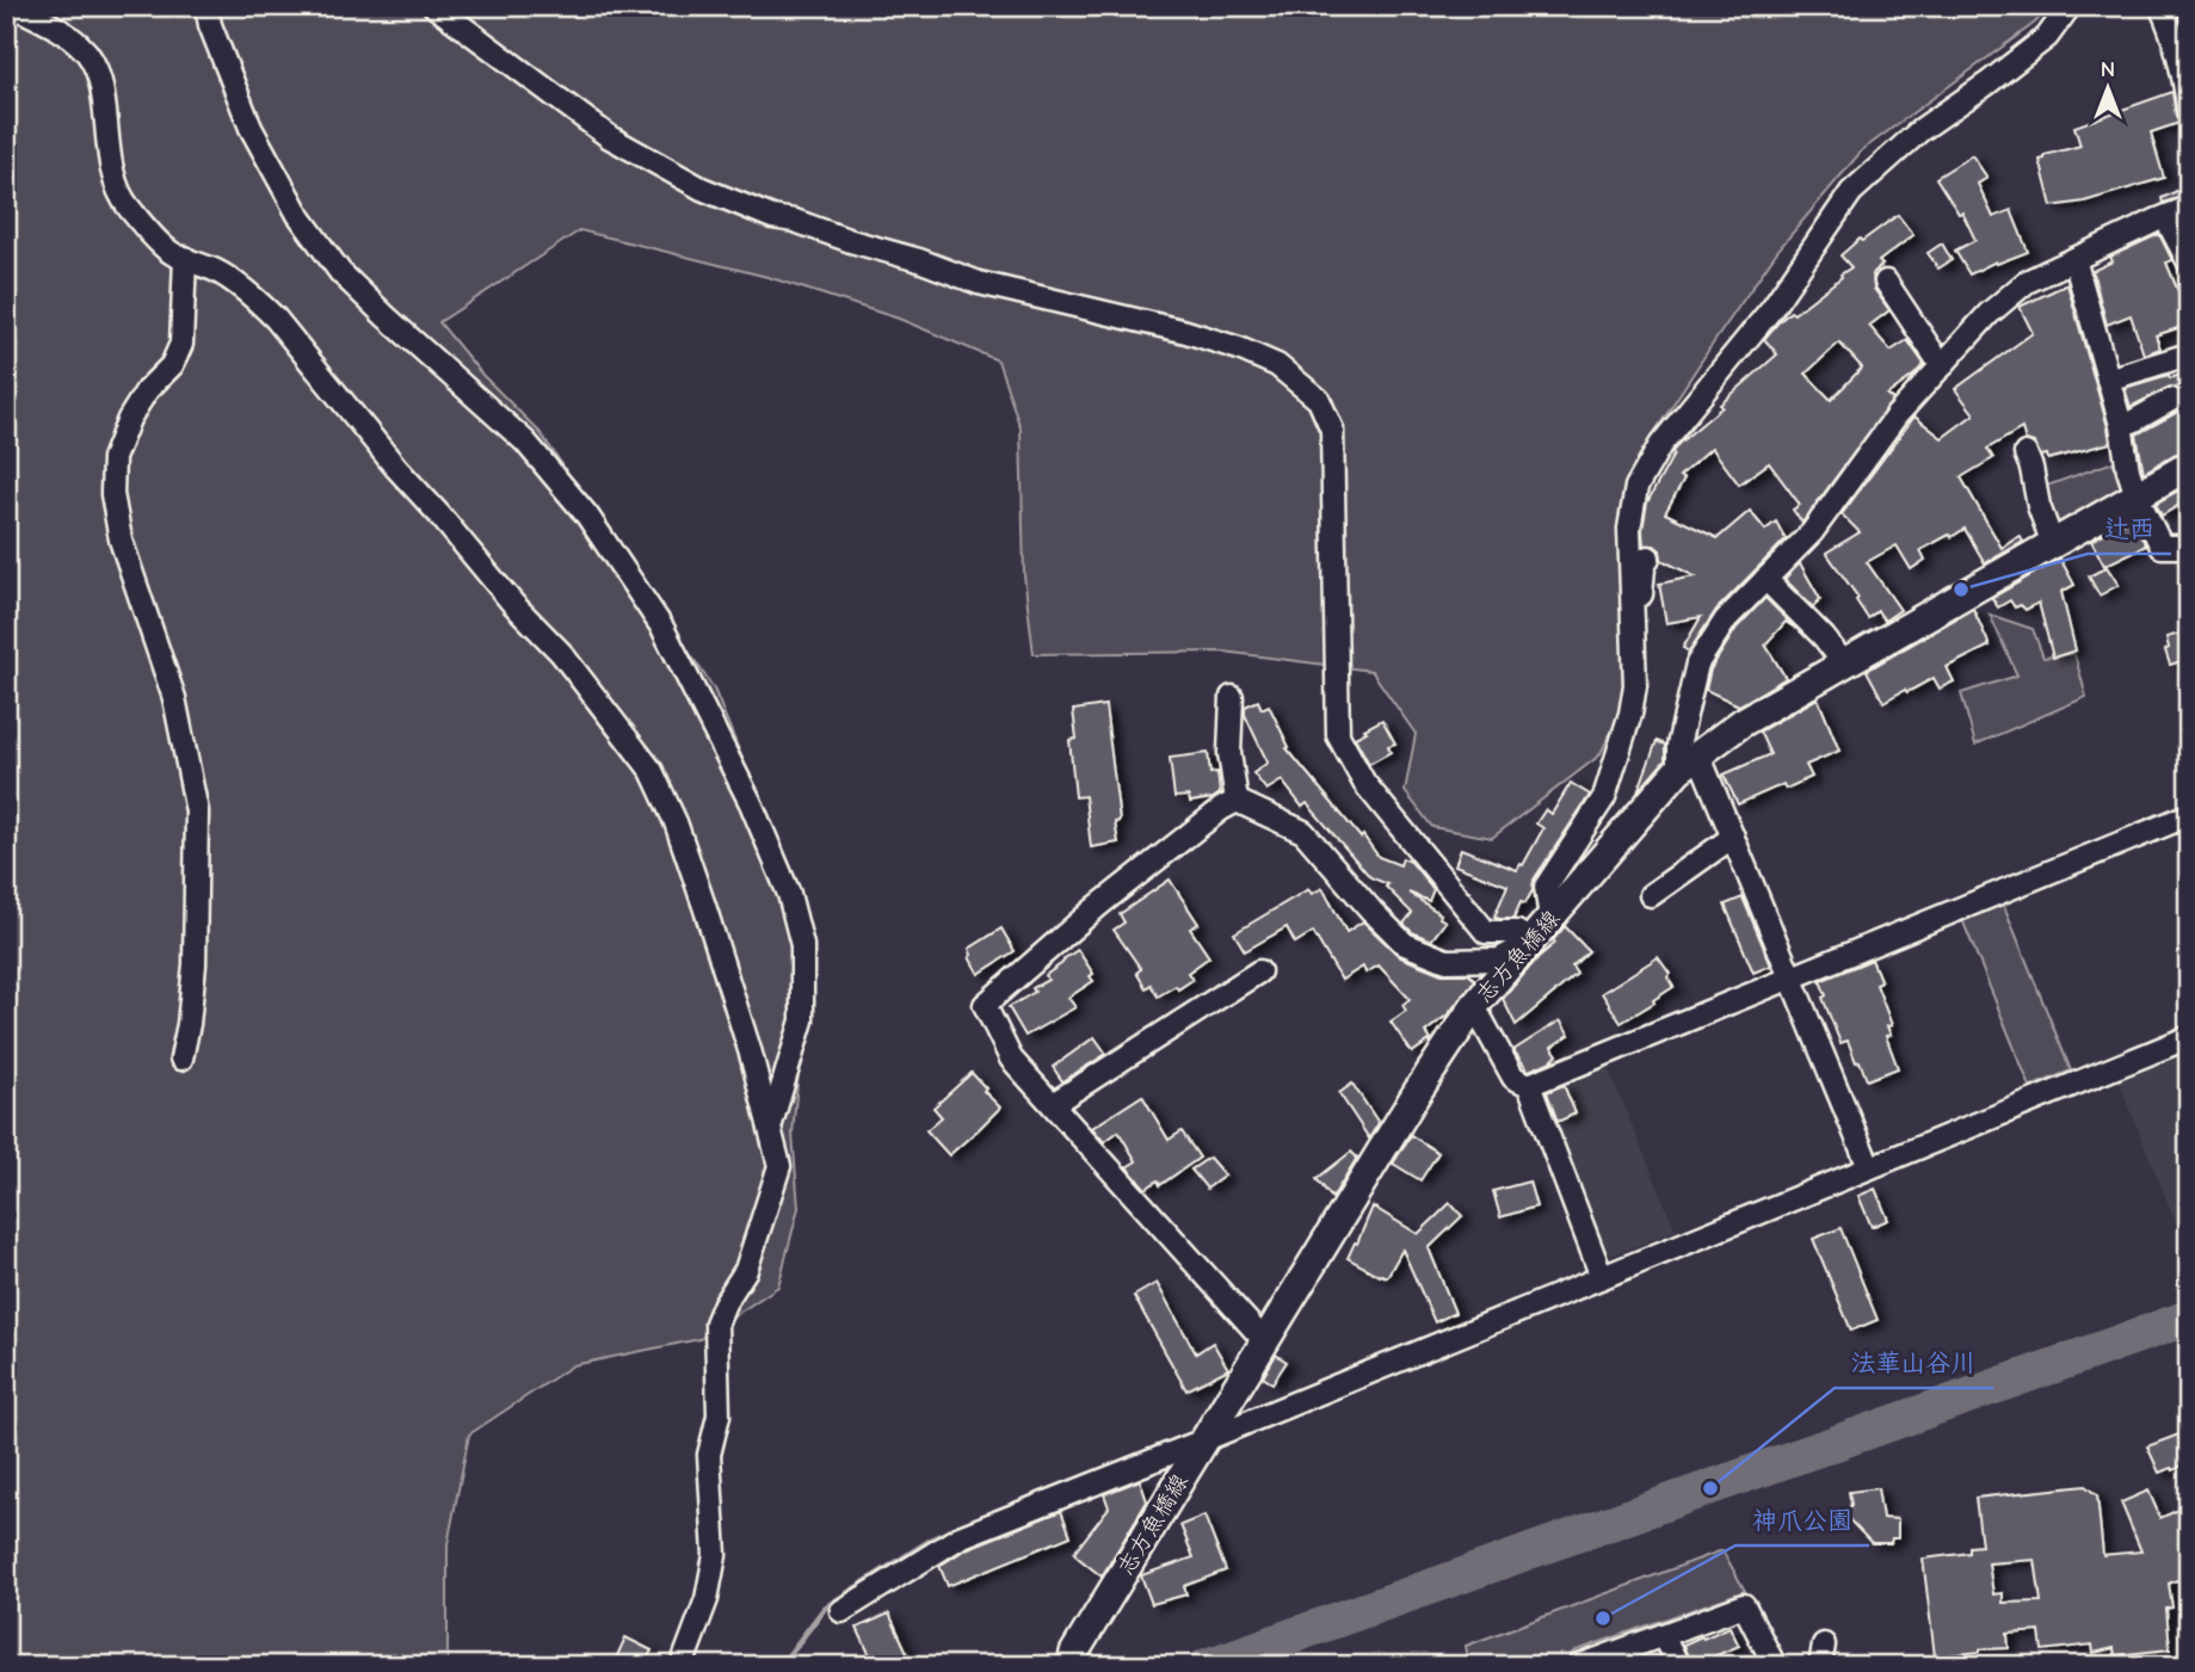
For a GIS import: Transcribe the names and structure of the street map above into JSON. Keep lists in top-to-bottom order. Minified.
{"streets":{"main road":["志方魚橋線"]},"places":["辻西","法華山谷川","神爪公園"],"north":"top"}
